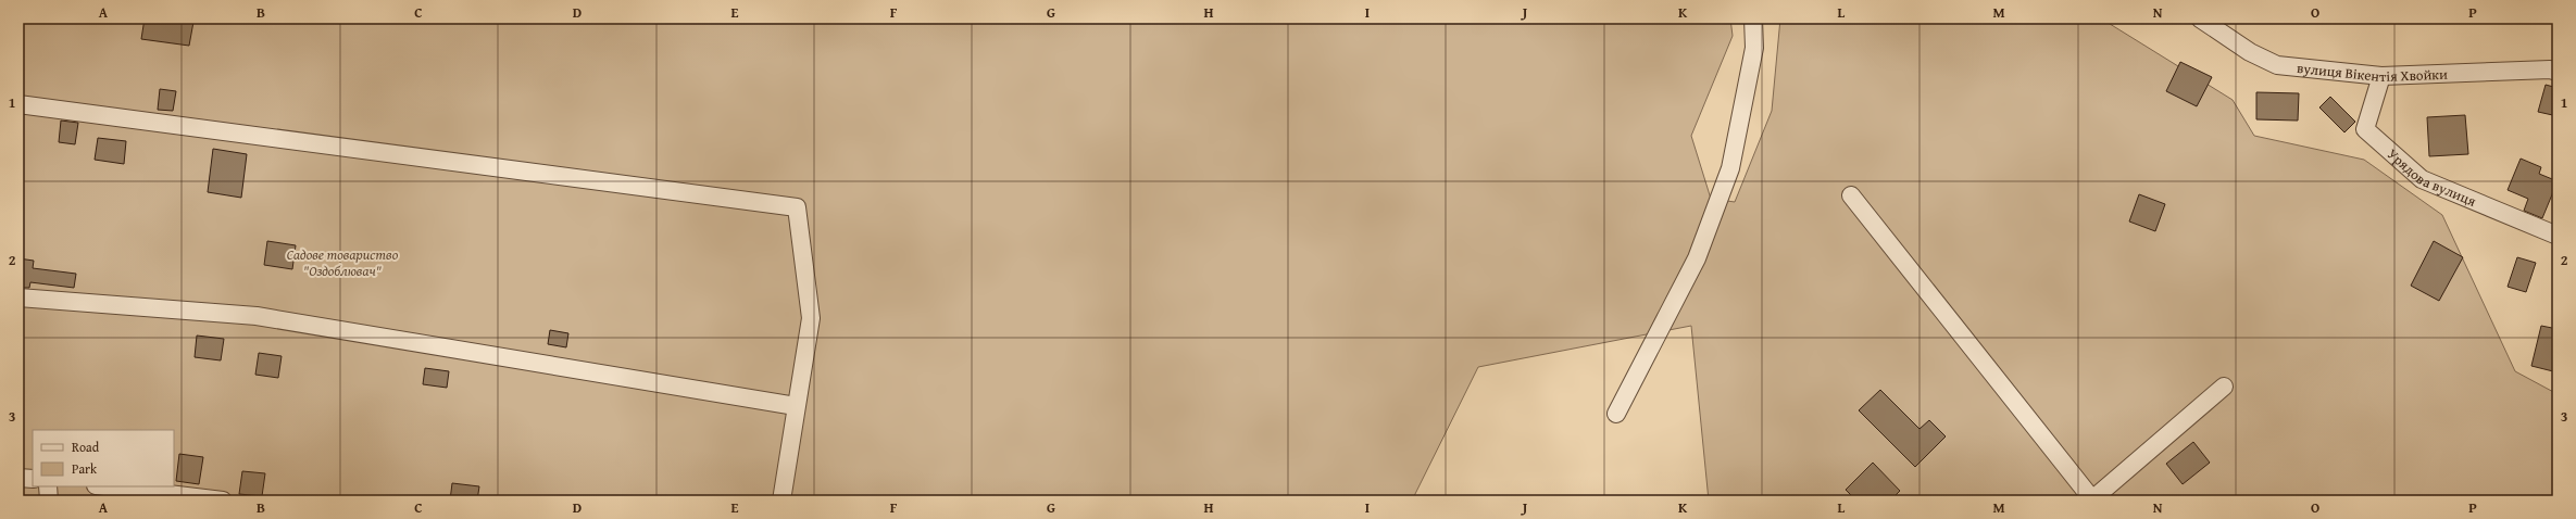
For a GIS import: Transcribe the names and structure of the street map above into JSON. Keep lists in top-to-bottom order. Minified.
{"streets":{"street":["вулиця Вікентія Хвойки","Урядова вулиця"]},"crossings":[["вулиця Вікентія Хвойки","Урядова вулиця"]],"parks":["Садове товариство \"Оздоблювач\""],"legend":["Road","Park"],"grid":{"columns":["A","B","C","D","E","F","G","H","I","J","K","L","M","N","O","P"],"rows":["1","2","3"]}}
